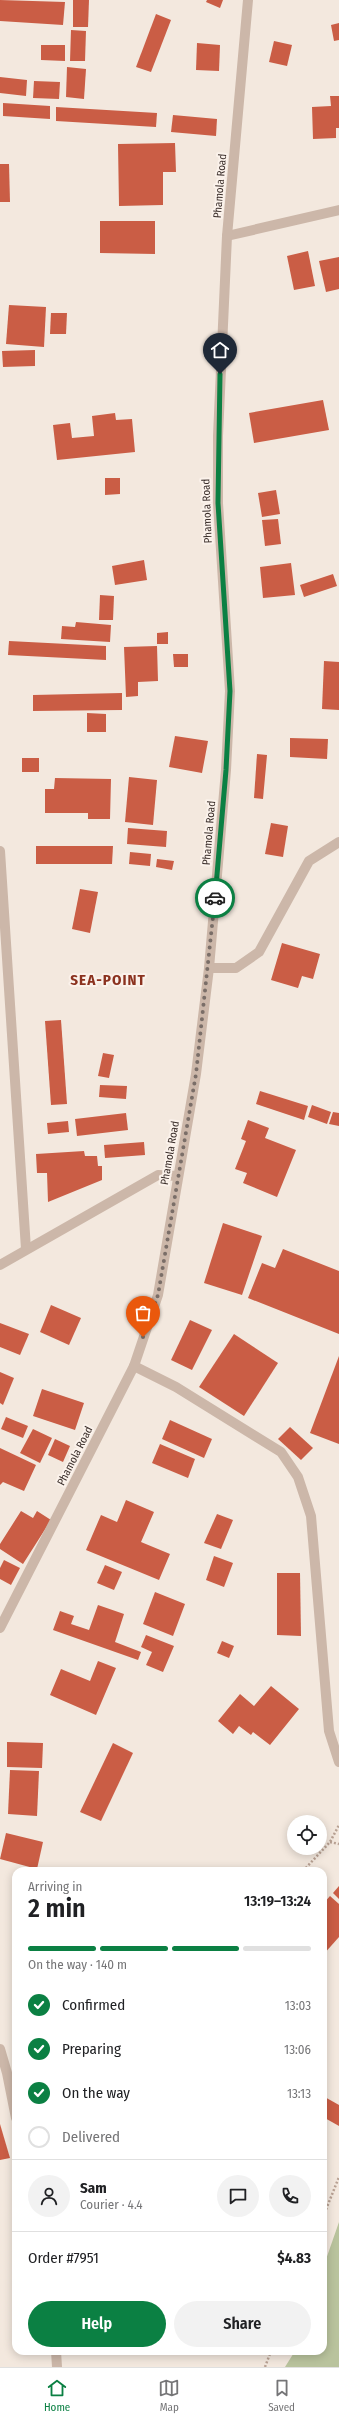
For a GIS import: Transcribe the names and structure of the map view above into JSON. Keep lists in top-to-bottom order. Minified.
{"streets":{"street":["Phamola Road"]},"districts":["SEA-POINT"],"page":{"heading":["2 min","Arriving in","13:19–13:24"],"panel":["Sam","Courier · 4.4","Order #7951","$4.83"],"bar":"On the way · 140 m","list":[["Confirmed","13:03"],["Preparing","13:06"],["On the way","13:13"],"Delivered"],"buttons":["Help","Share"],"tabs":["Home","Map","Saved"]}}
